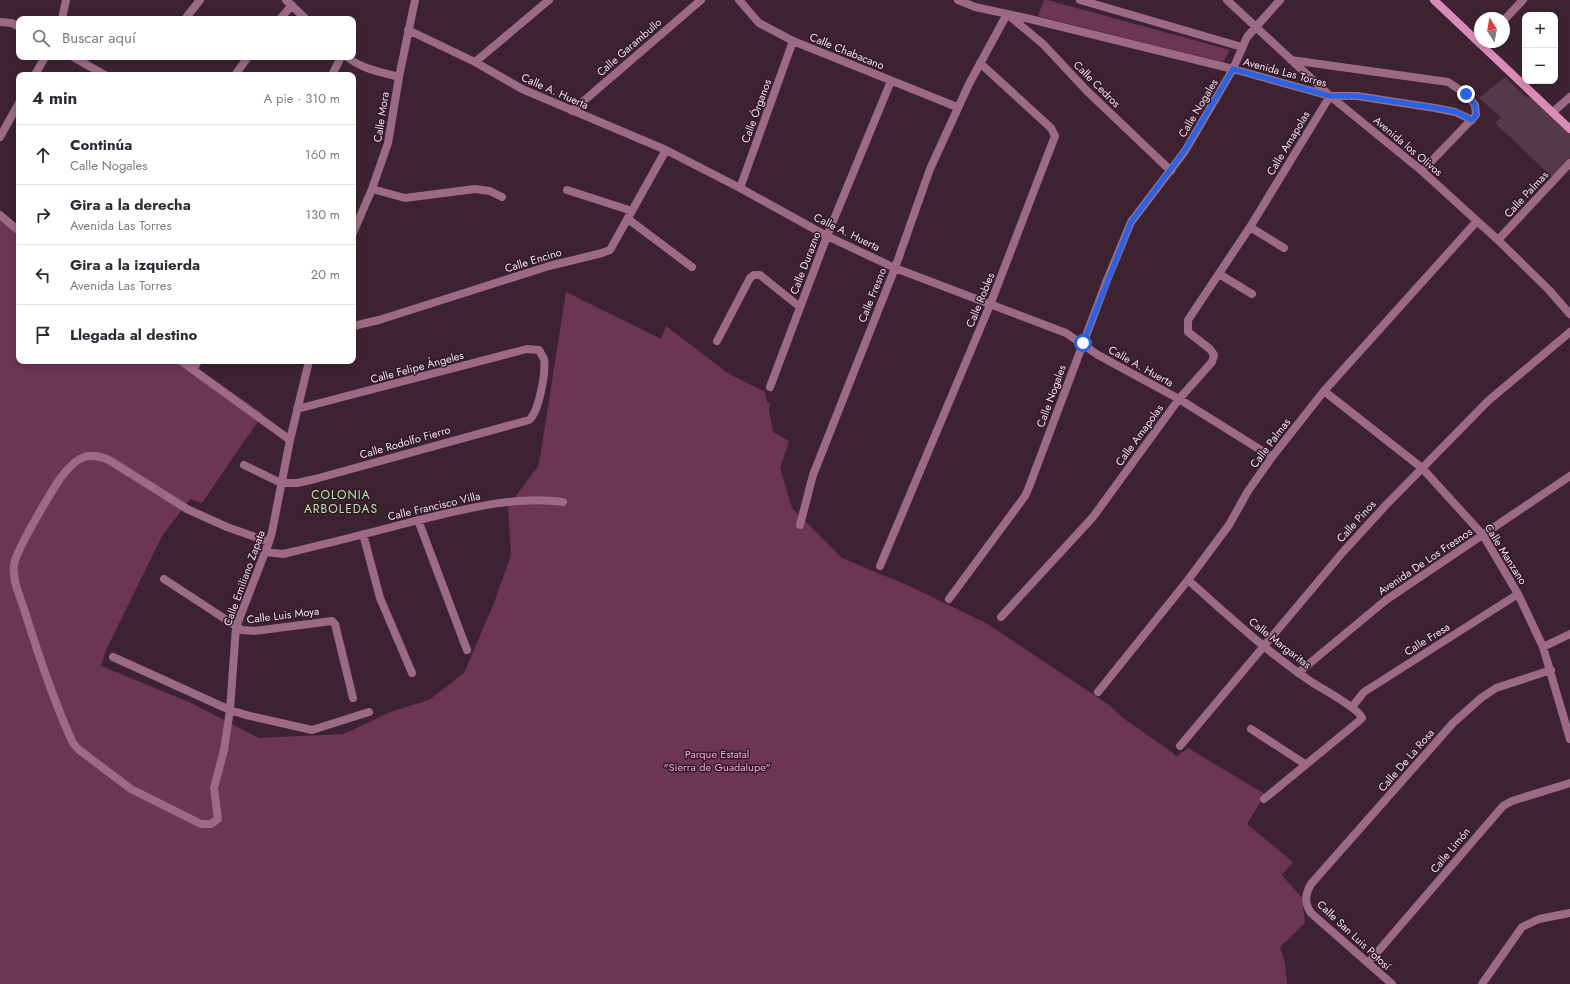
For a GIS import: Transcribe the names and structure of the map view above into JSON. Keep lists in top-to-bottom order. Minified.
{"streets":{"street":["Calle Garambullo","Calle Chabacano","Avenida Las Torres","Calle Cedros","Calle A. Huerta","Calle Nogales","Calle Órganos","Calle Mora","Calle Amapolas","Avenida los Olivos","Calle Palmas","Calle Encino","Calle Durazno","Calle Fresno","Calle Robles","Calle Felipe Ángeles","Calle Rodolfo Fierro","Calle Francisco Villa","Calle Pinos","Calle Manzano","Avenida De Los Fresnos","Calle Emiliano Zapata","Calle Luis Moya","Calle Fresa","Calle Margaritas","Calle De La Rosa","Calle Limón","Calle San Luis Potosí"]},"crossings":[["Calle Garambullo","Calle A. Huerta"],["Calle Chabacano","Calle Órganos"],["Calle Chabacano","Calle Durazno"],["Calle Chabacano","Calle Fresno"],["Avenida Las Torres","Calle Cedros"],["Avenida Las Torres","Calle Nogales"],["Avenida Las Torres","Calle Amapolas"],["Avenida Las Torres","Avenida los Olivos"],["Avenida Las Torres","Calle Fresno"],["Calle Cedros","Calle Nogales"],["Calle Cedros","Calle Fresno"],["Calle A. Huerta","Calle Nogales"],["Calle A. Huerta","Calle Órganos"],["Calle A. Huerta","Calle Mora"],["Calle A. Huerta","Calle Amapolas"],["Calle A. Huerta","Calle Palmas"],["Calle A. Huerta","Calle Encino"],["Calle A. Huerta","Calle Durazno"],["Calle A. Huerta","Calle Fresno"],["Calle A. Huerta","Calle Robles"],["Calle Nogales","Avenida los Olivos"],["Calle Amapolas","Avenida los Olivos"],["Avenida los Olivos","Calle Palmas"],["Calle Palmas","Calle Manzano"],["Calle Palmas","Calle Margaritas"],["Calle Fresno","Calle Robles"],["Calle Felipe Ángeles","Calle Rodolfo Fierro"],["Calle Felipe Ángeles","Calle Emiliano Zapata"],["Calle Rodolfo Fierro","Calle Emiliano Zapata"],["Calle Francisco Villa","Calle Emiliano Zapata"],["Calle Pinos","Calle Manzano"],["Calle Pinos","Calle Margaritas"],["Calle Manzano","Avenida De Los Fresnos"],["Calle Manzano","Calle Fresa"],["Calle Manzano","Calle De La Rosa"],["Avenida De Los Fresnos","Calle Margaritas"],["Calle Emiliano Zapata","Calle Luis Moya"],["Calle Fresa","Calle Margaritas"],["Calle De La Rosa","Calle San Luis Potosí"],["Calle Limón","Calle San Luis Potosí"]],"districts":["COLONIA ARBOLEDAS"],"parks":["Parque Estatal \"Sierra de Guadalupe\""],"north":"top","page":{"map_buttons":["+","−"],"search":"Buscar aquí","heading":["4 min","A pie · 310 m"],"list":[["Continúa","Calle Nogales","160 m"],["Gira a la derecha","Avenida Las Torres","130 m"],["Gira a la izquierda","Avenida Las Torres","20 m"],"Llegada al destino"]}}
